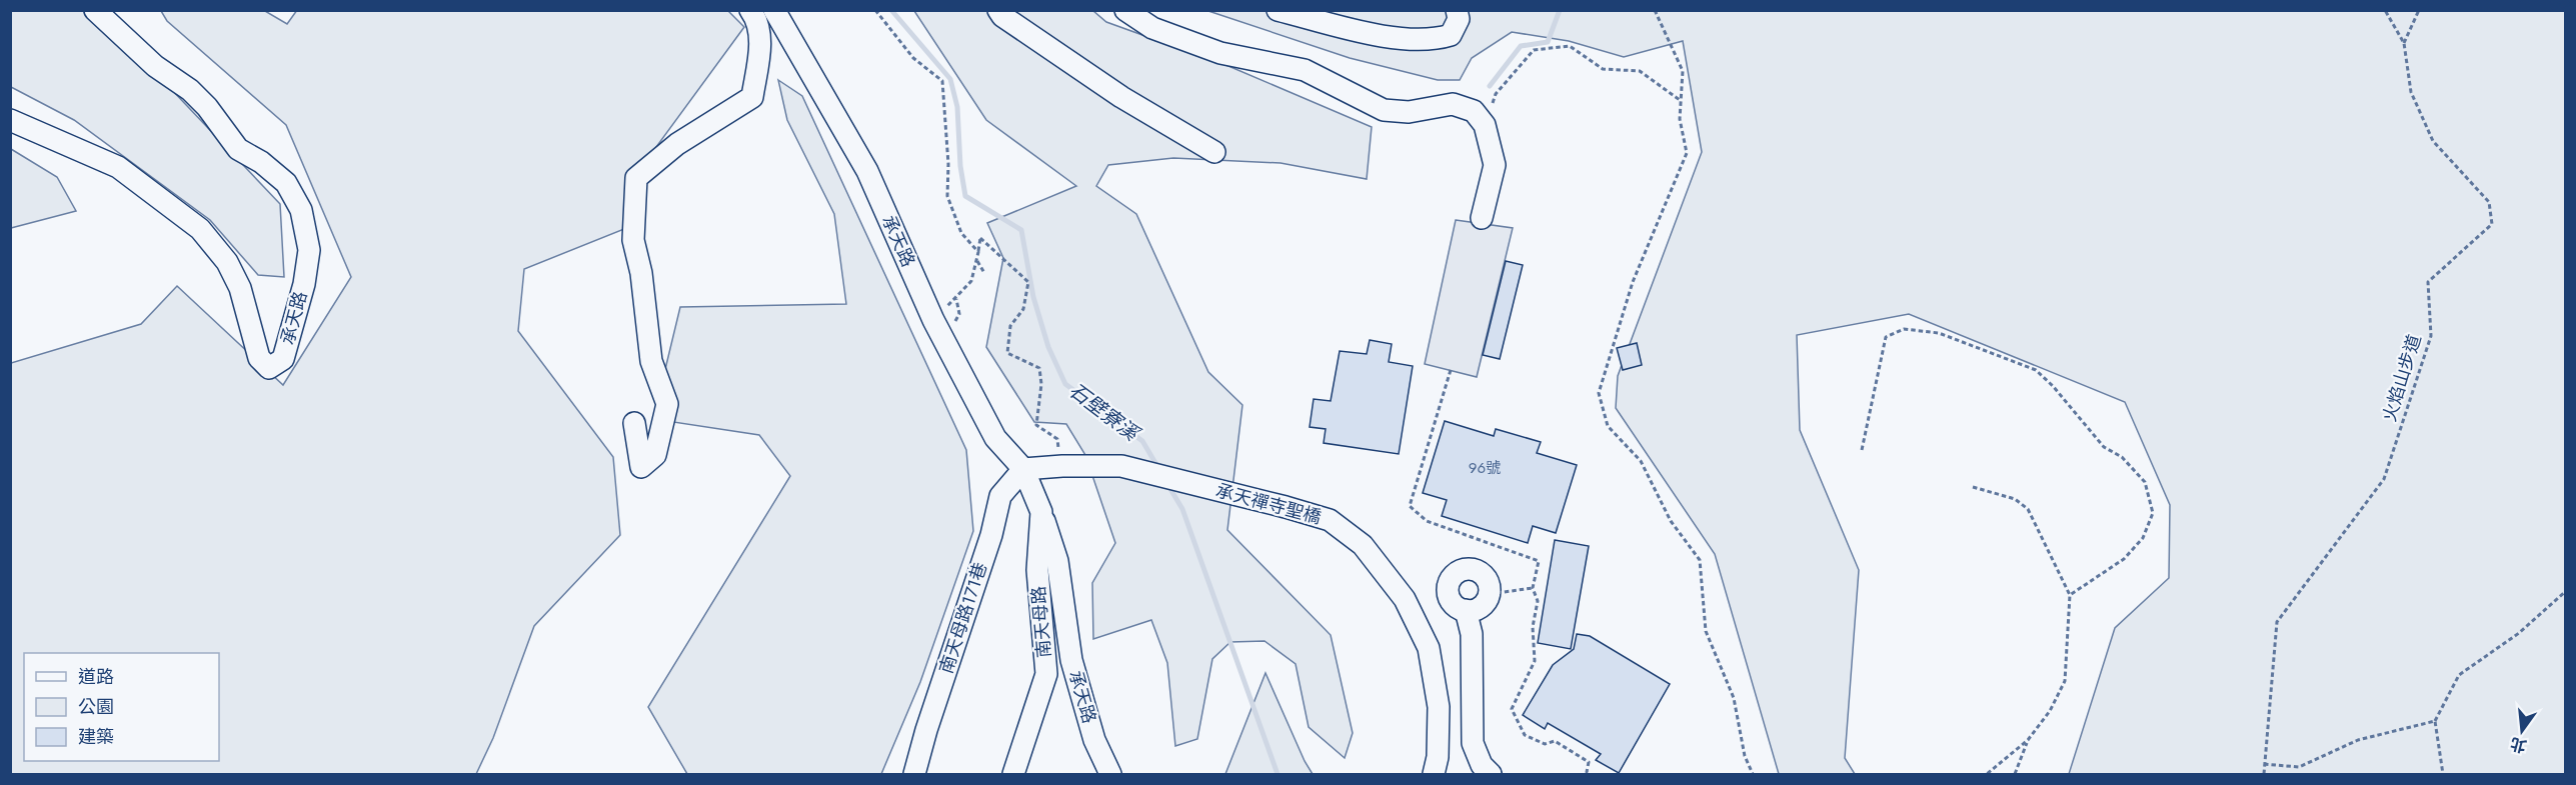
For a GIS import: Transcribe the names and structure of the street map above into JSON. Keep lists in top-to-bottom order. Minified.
{"streets":{"street":["承天路","承天禪寺聖橋","南天母路171巷","南天母路"],"path":["火焰山步道"]},"crossings":[["承天路","承天禪寺聖橋"],["承天路","南天母路171巷"],["承天路","南天母路"],["承天禪寺聖橋","南天母路171巷"],["承天禪寺聖橋","南天母路"],["南天母路171巷","南天母路"]],"water":["石壁寮溪"],"house_numbers":["96號"],"legend":["道路","公園","建築"],"north":"bottom"}
